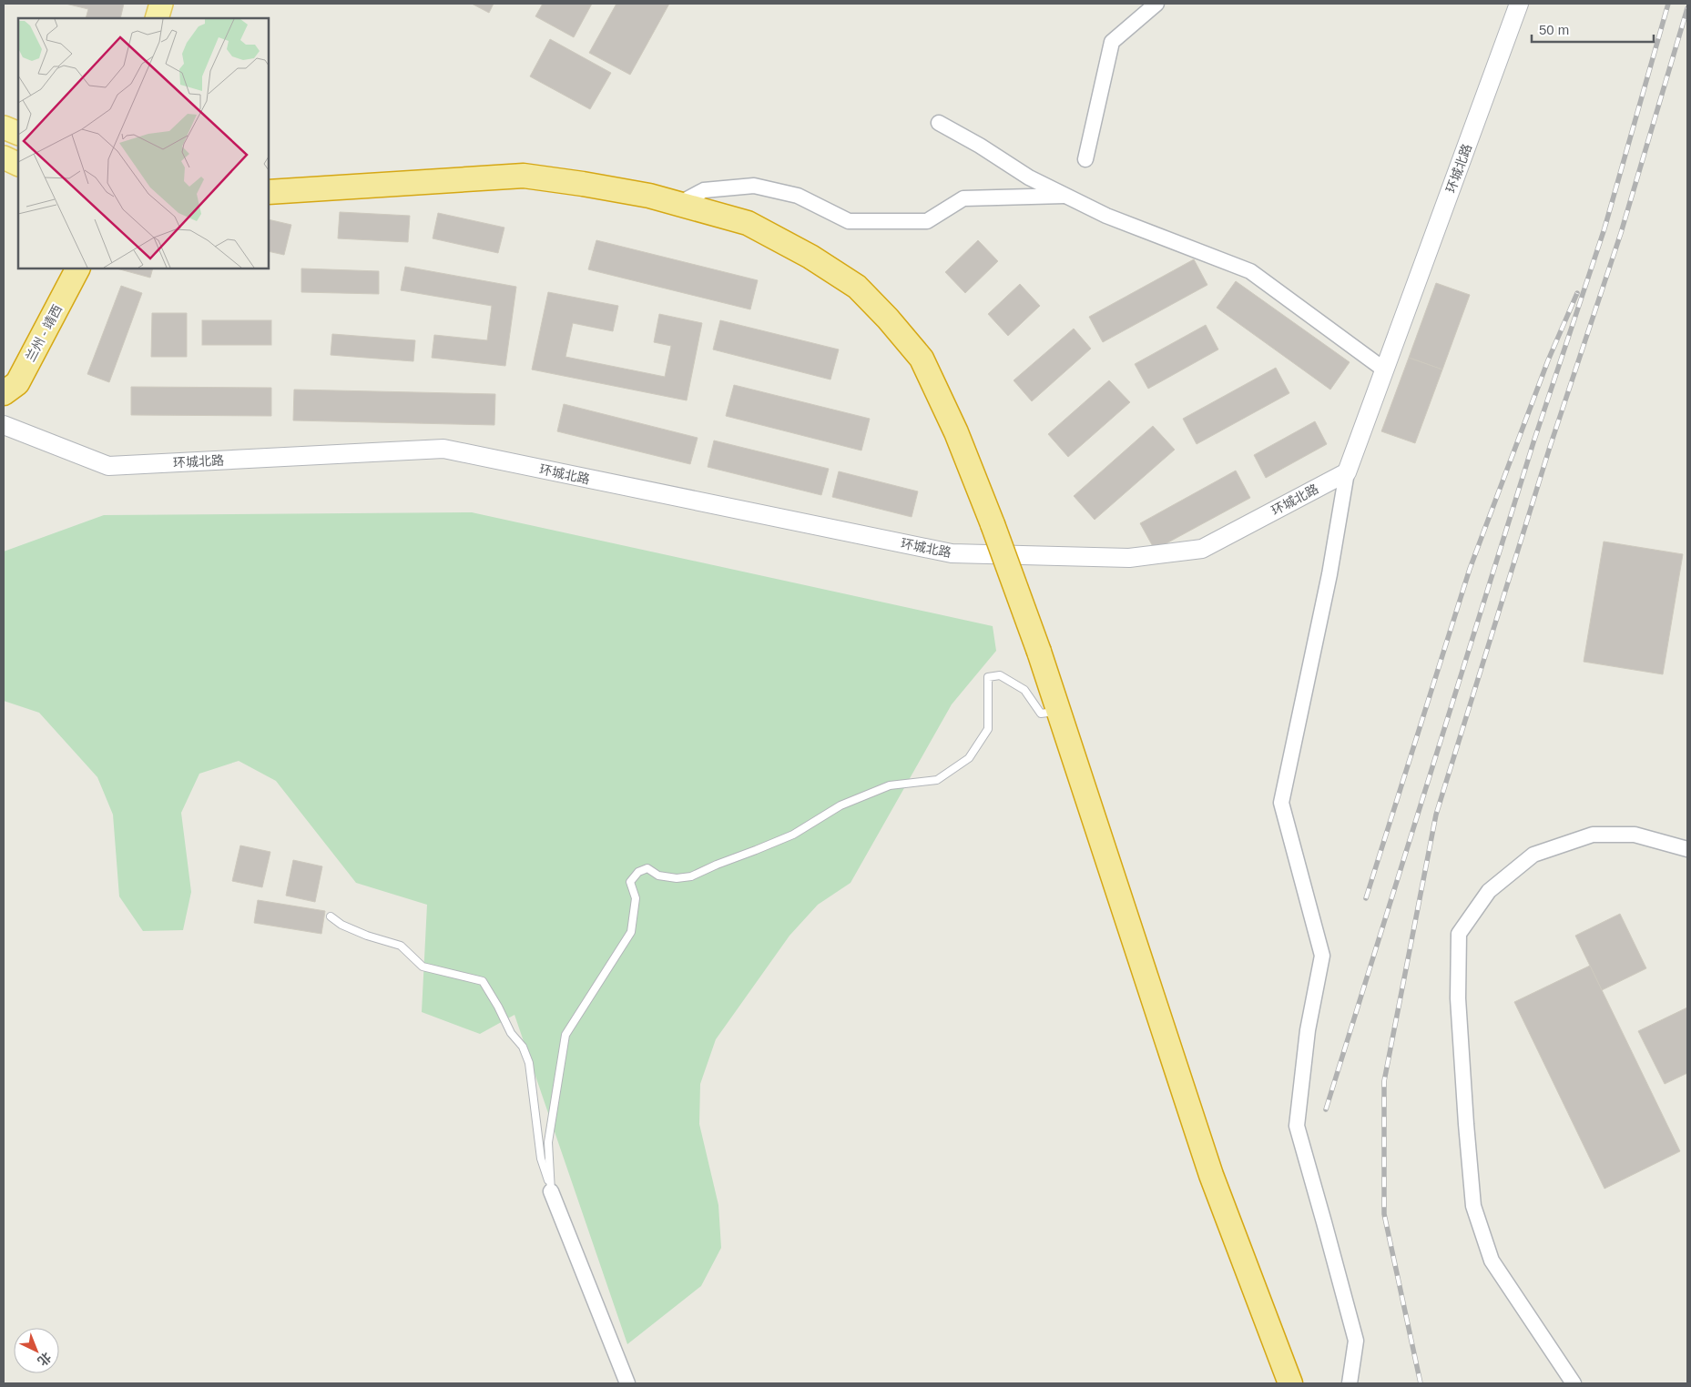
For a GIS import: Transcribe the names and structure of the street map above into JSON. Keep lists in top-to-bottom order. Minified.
{"streets":{"highway":["兰州 - 靖西"],"street":["环城北路"]},"scale_bar":"50 m","north":"bottom right"}
